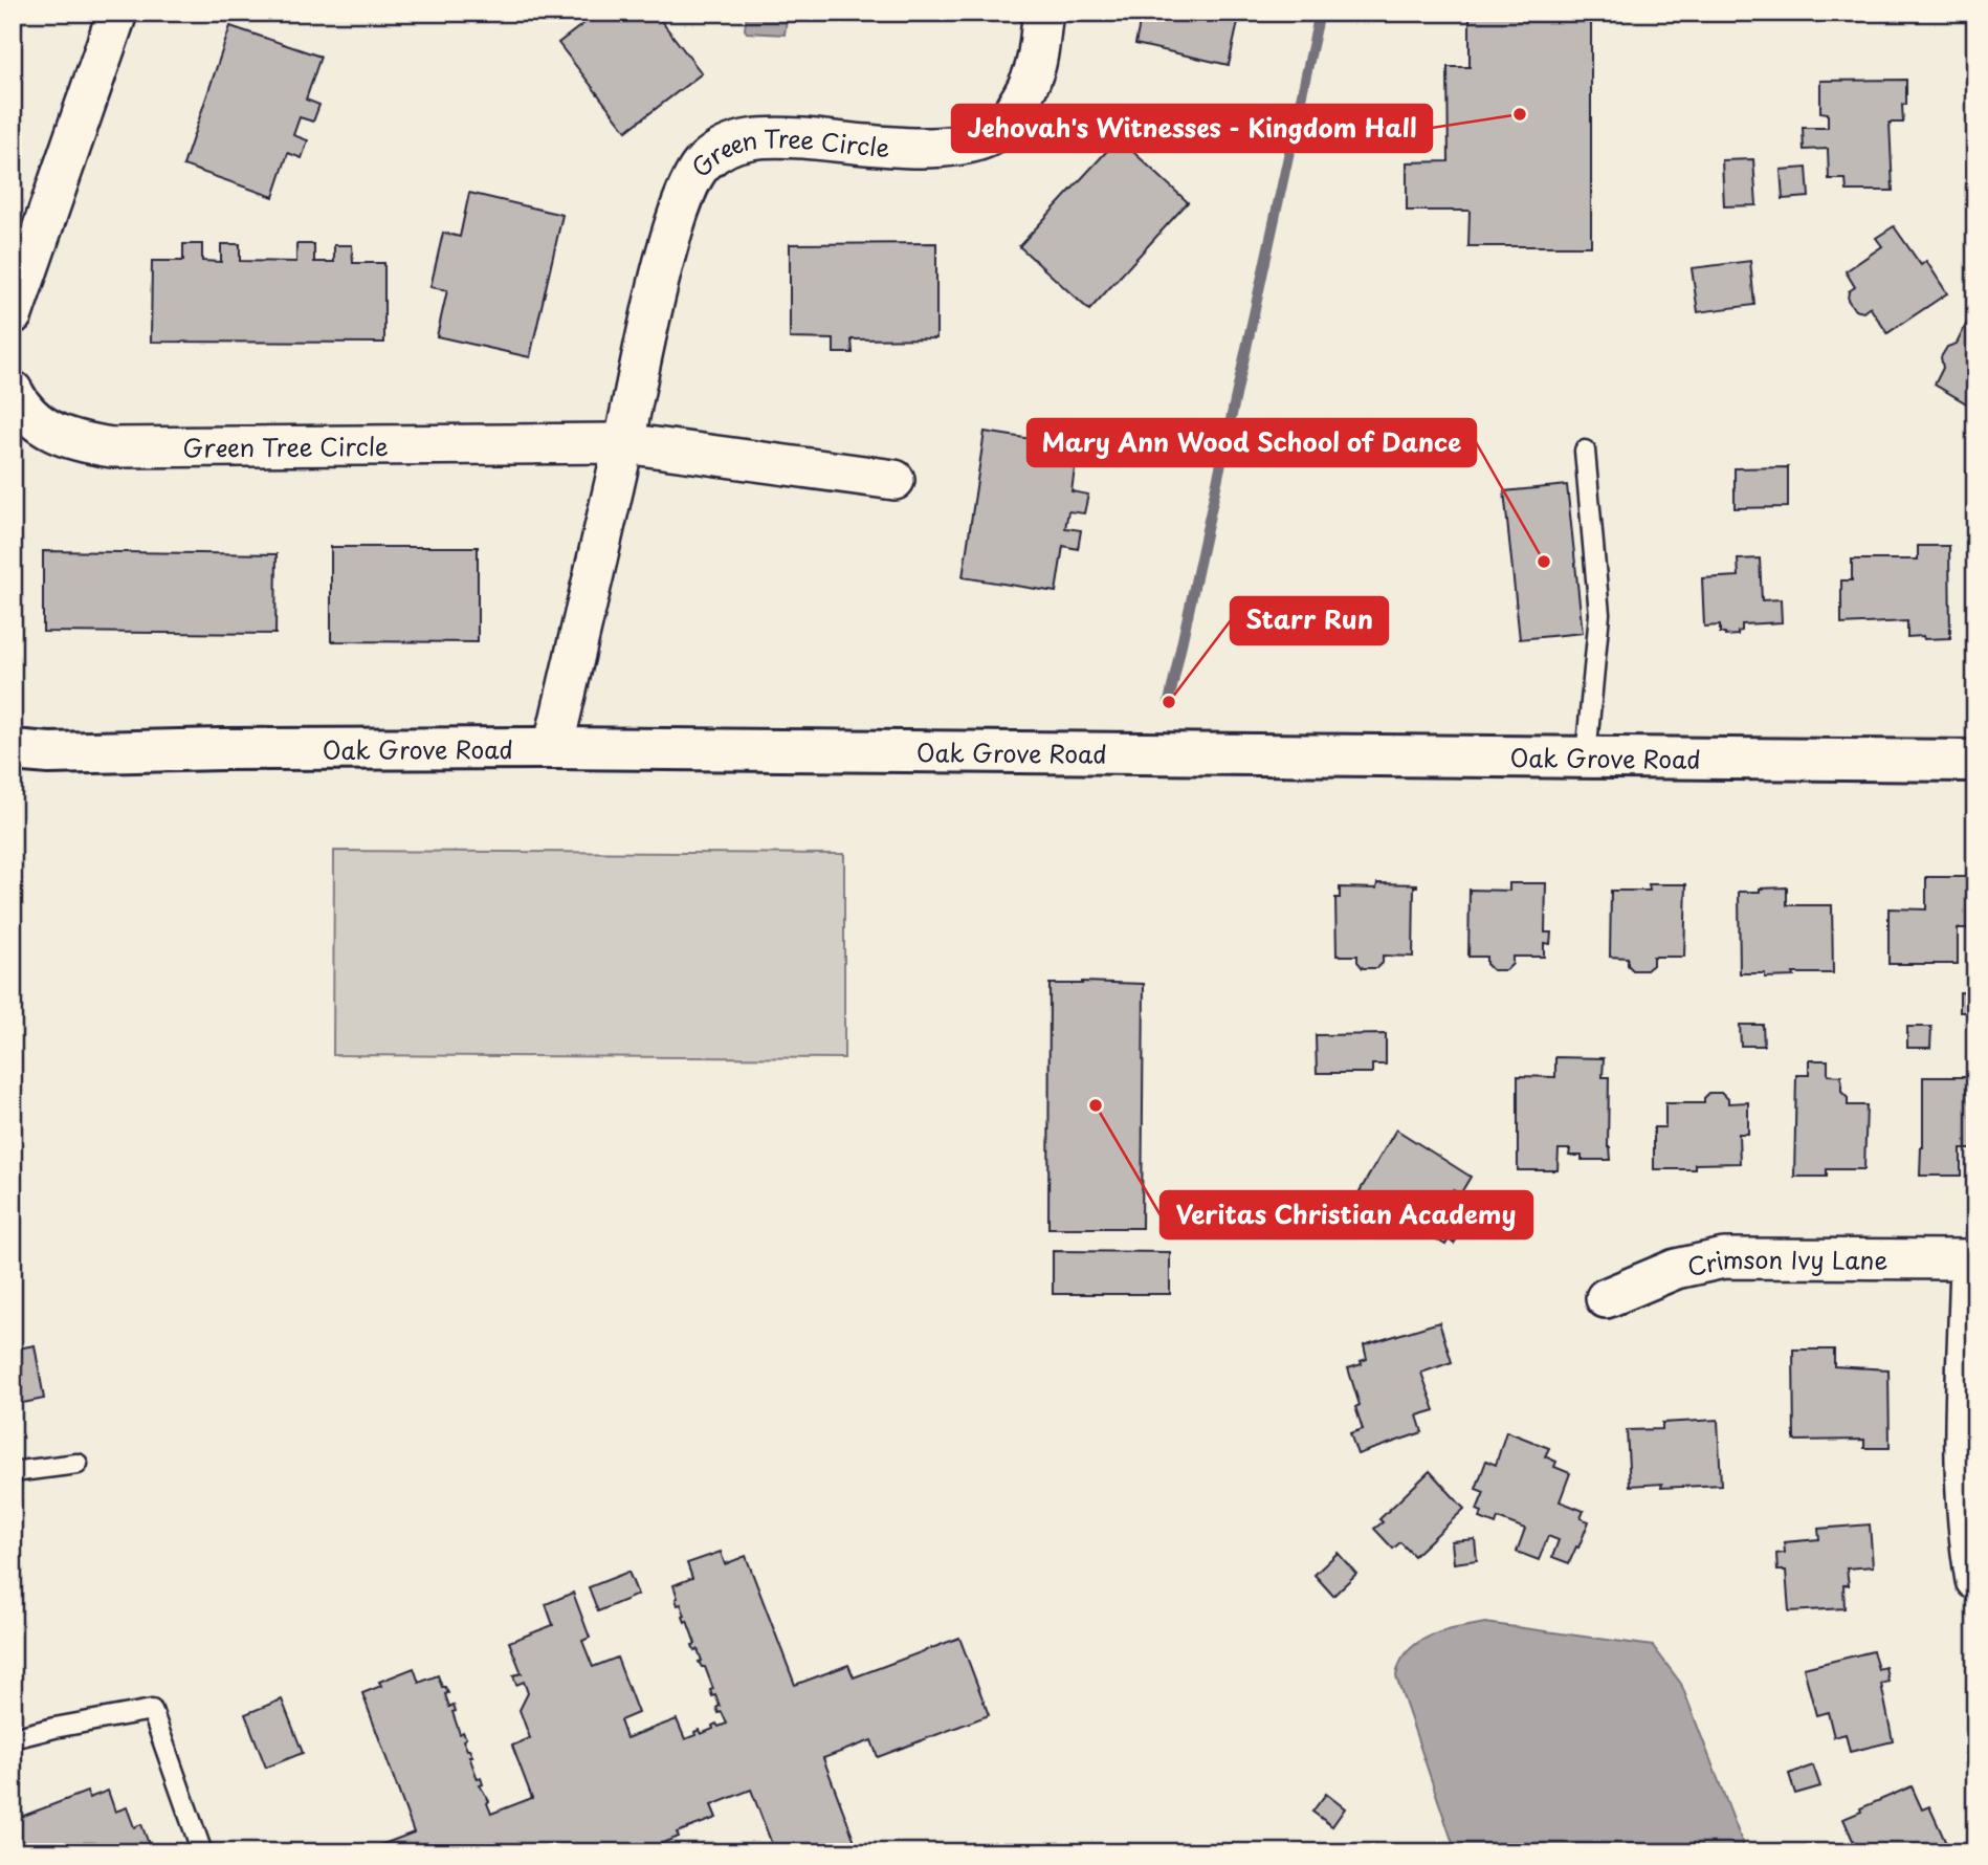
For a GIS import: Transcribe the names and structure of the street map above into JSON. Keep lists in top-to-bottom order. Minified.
{"streets":{"street":["Green Tree Circle","Oak Grove Road","Crimson Ivy Lane"]},"crossings":[["Green Tree Circle","Oak Grove Road"]],"places":["Jehovah's Witnesses - Kingdom Hall","Mary Ann Wood School of Dance","Starr Run","Veritas Christian Academy"]}
